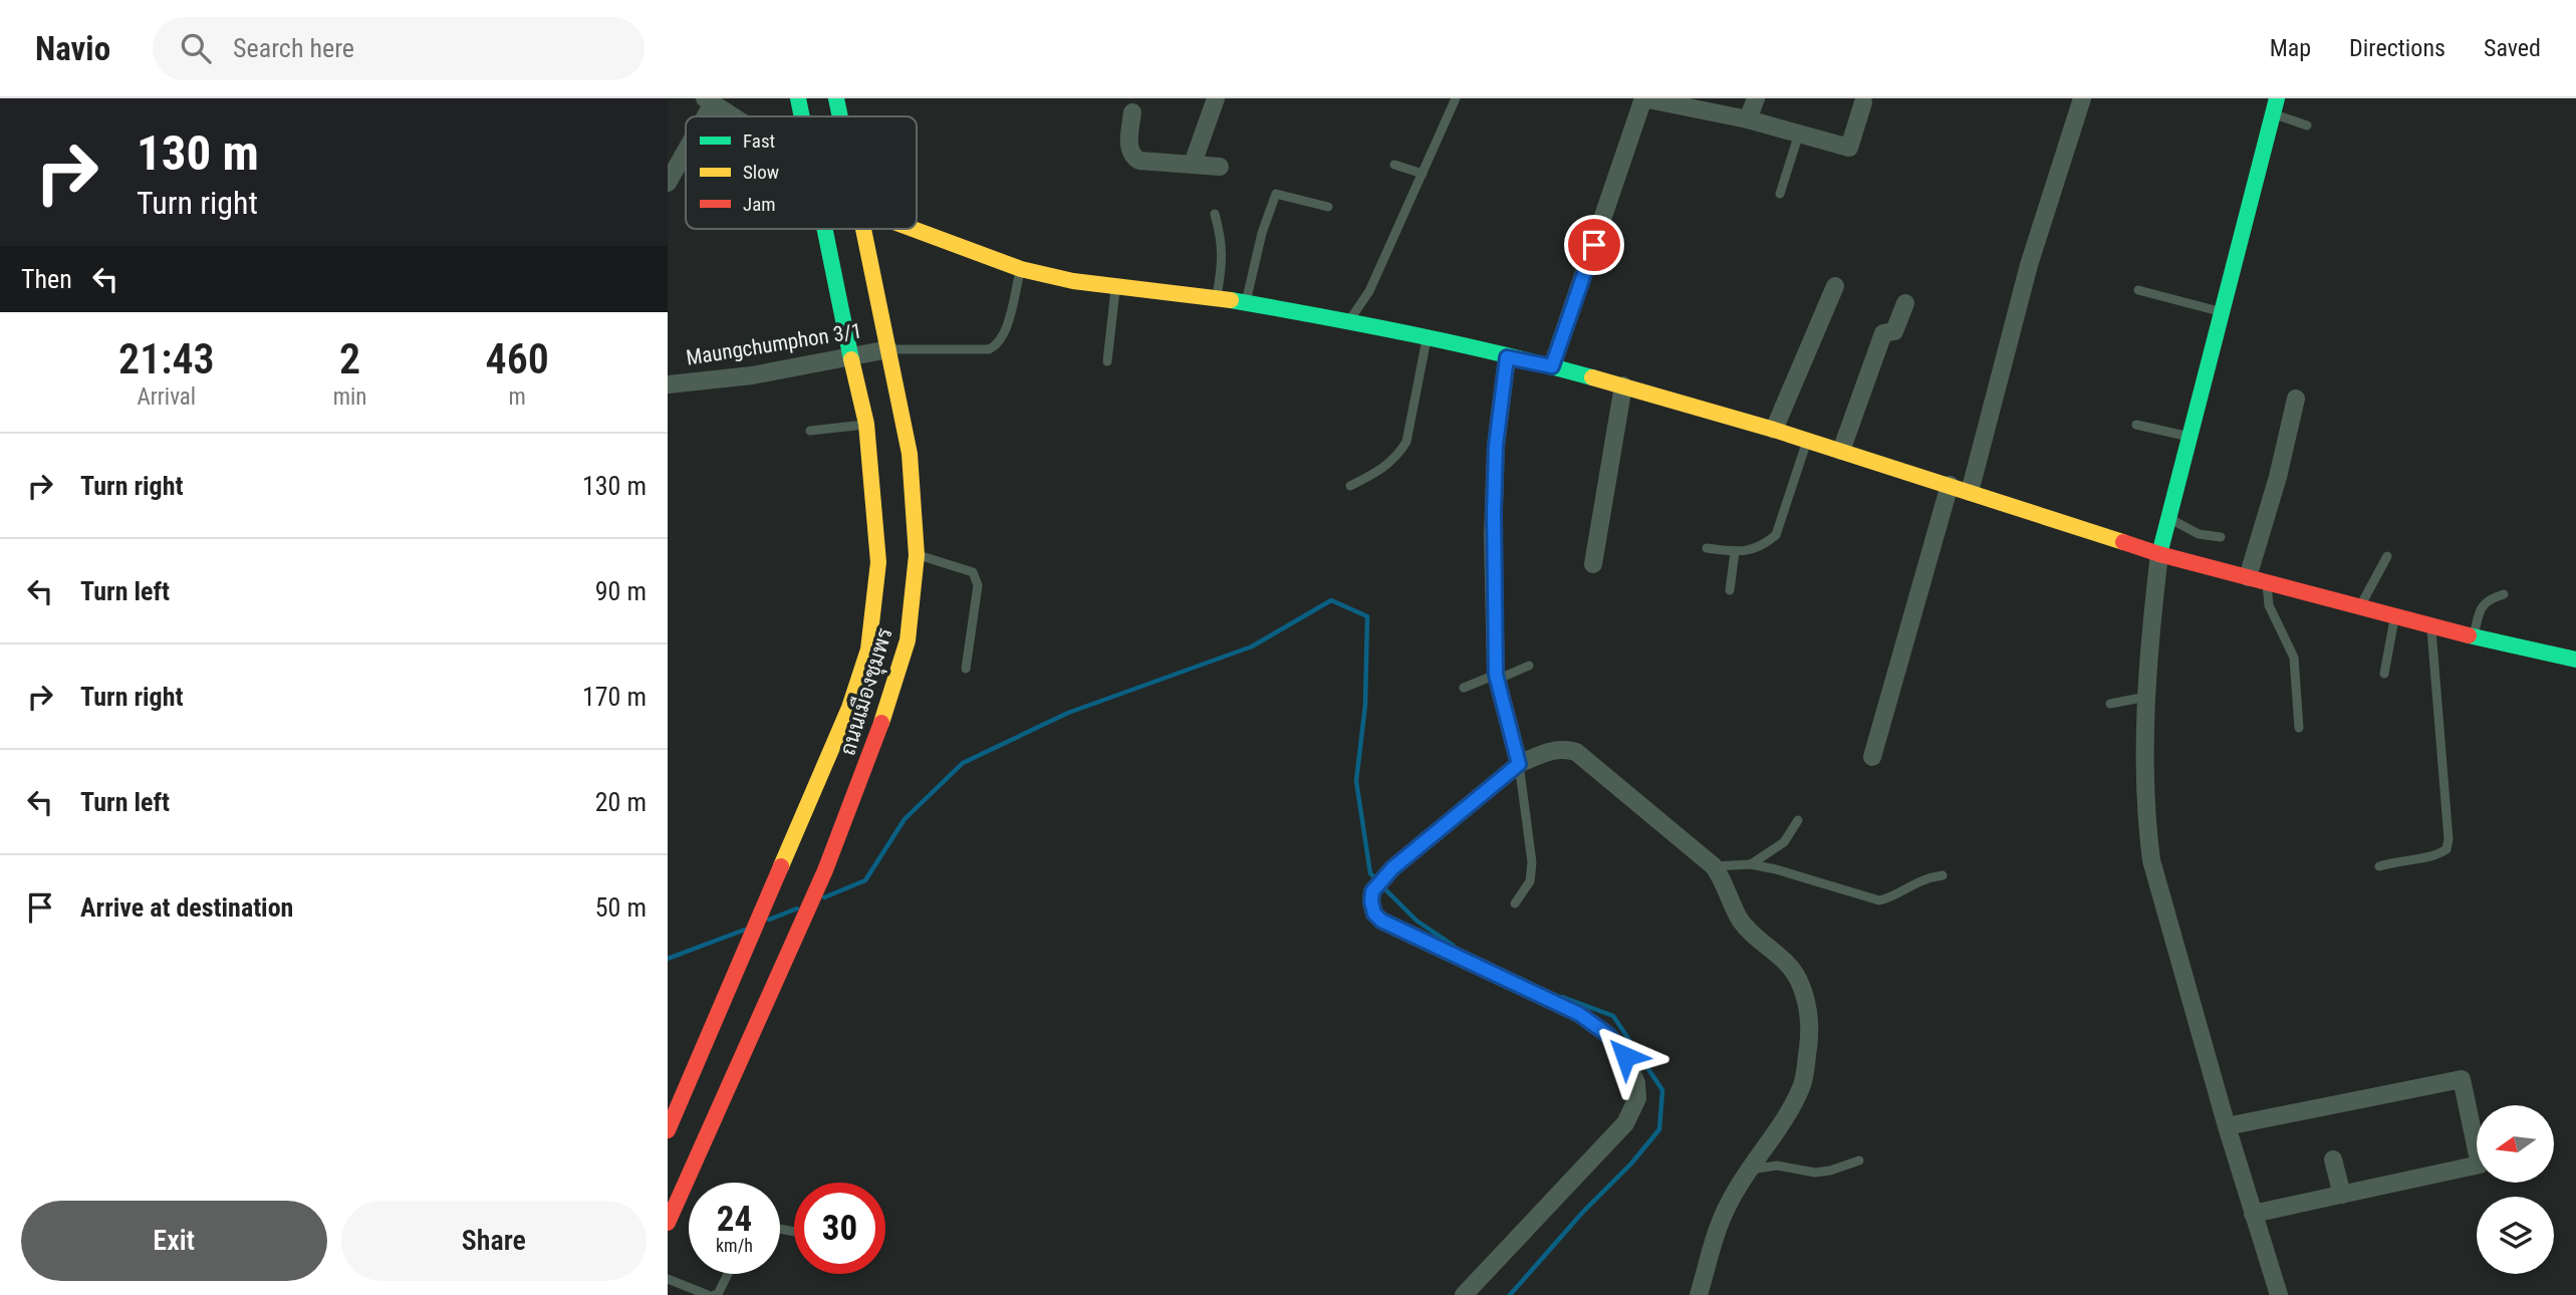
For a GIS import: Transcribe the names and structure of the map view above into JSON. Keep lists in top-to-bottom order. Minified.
{"streets":{"street":["Maungchumphon 3/1","ถนนเมืองชุมพร"]},"crossings":[["Maungchumphon 3/1","ถนนเมืองชุมพร"]],"legend":["Fast","Slow","Jam"],"north":"left","page":{"header":"Navio","search":"Search here","nav":["Map","Directions","Saved"],"turn":["130 m","Turn right"],"then":"Then","eta":["21:43","Arrival","2","min","460","m"],"list":[{"name":"Turn right","value":"130 m"},{"name":"Turn left","value":"90 m"},{"name":"Turn right","value":"170 m"},{"name":"Turn left","value":"20 m"},{"name":"Arrive at destination","value":"50 m"}],"speed":"24 km/h","limit":"30","buttons":["Exit","Share"]}}
